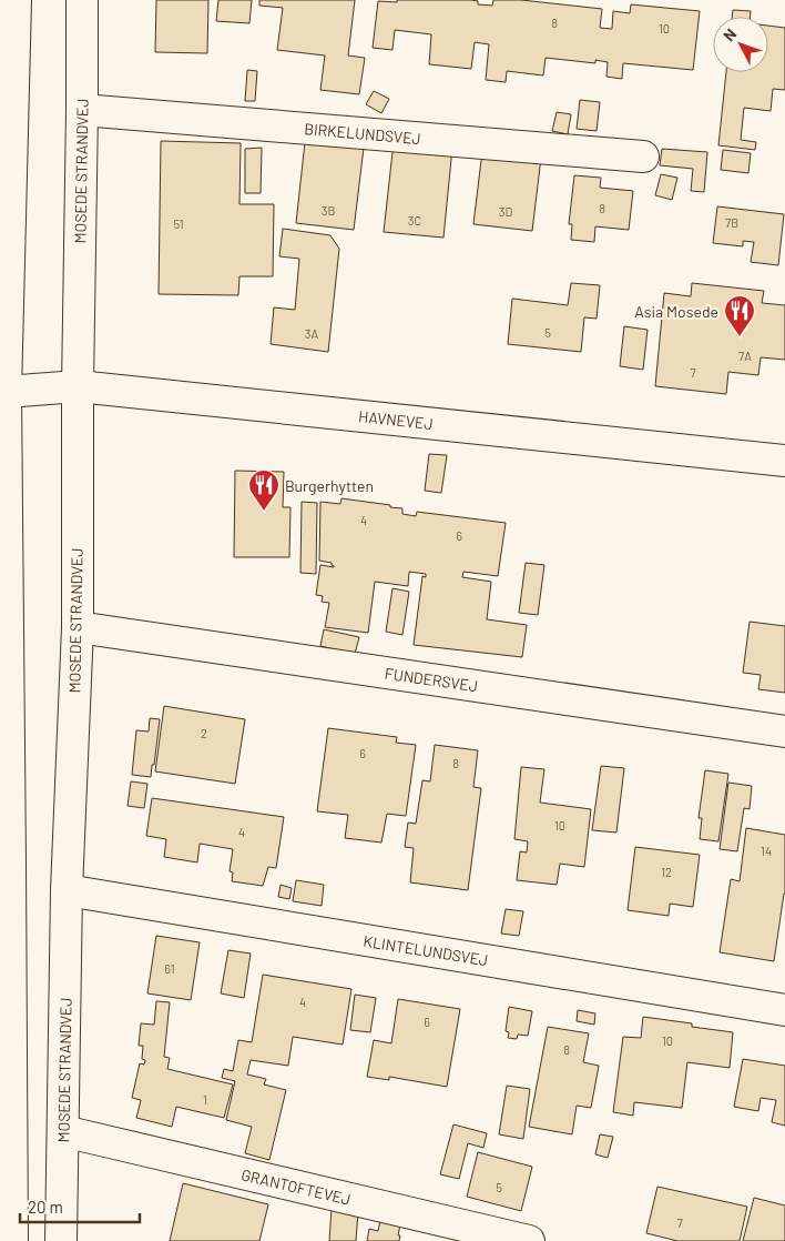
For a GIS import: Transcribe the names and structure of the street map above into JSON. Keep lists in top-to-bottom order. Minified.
{"streets":{"street":["BIRKELUNDSVEJ","MOSEDE STRANDVEJ","HAVNEVEJ","FUNDERSVEJ","KLINTELUNDSVEJ","GRANTOFTEVEJ"]},"crossings":[["BIRKELUNDSVEJ","MOSEDE STRANDVEJ"],["MOSEDE STRANDVEJ","HAVNEVEJ"],["MOSEDE STRANDVEJ","FUNDERSVEJ"],["MOSEDE STRANDVEJ","KLINTELUNDSVEJ"],["MOSEDE STRANDVEJ","GRANTOFTEVEJ"]],"places":{"restaurant":["Asia Mosede","Burgerhytten"]},"house_numbers":["8","10","8","3B","3D","3C","7B","51","5","3A","7A","7","4","6","2","6","8","10","4","14","12","61","4","6","10","8","1","5","7"],"scale_bar":"20 m","north":"top left"}
